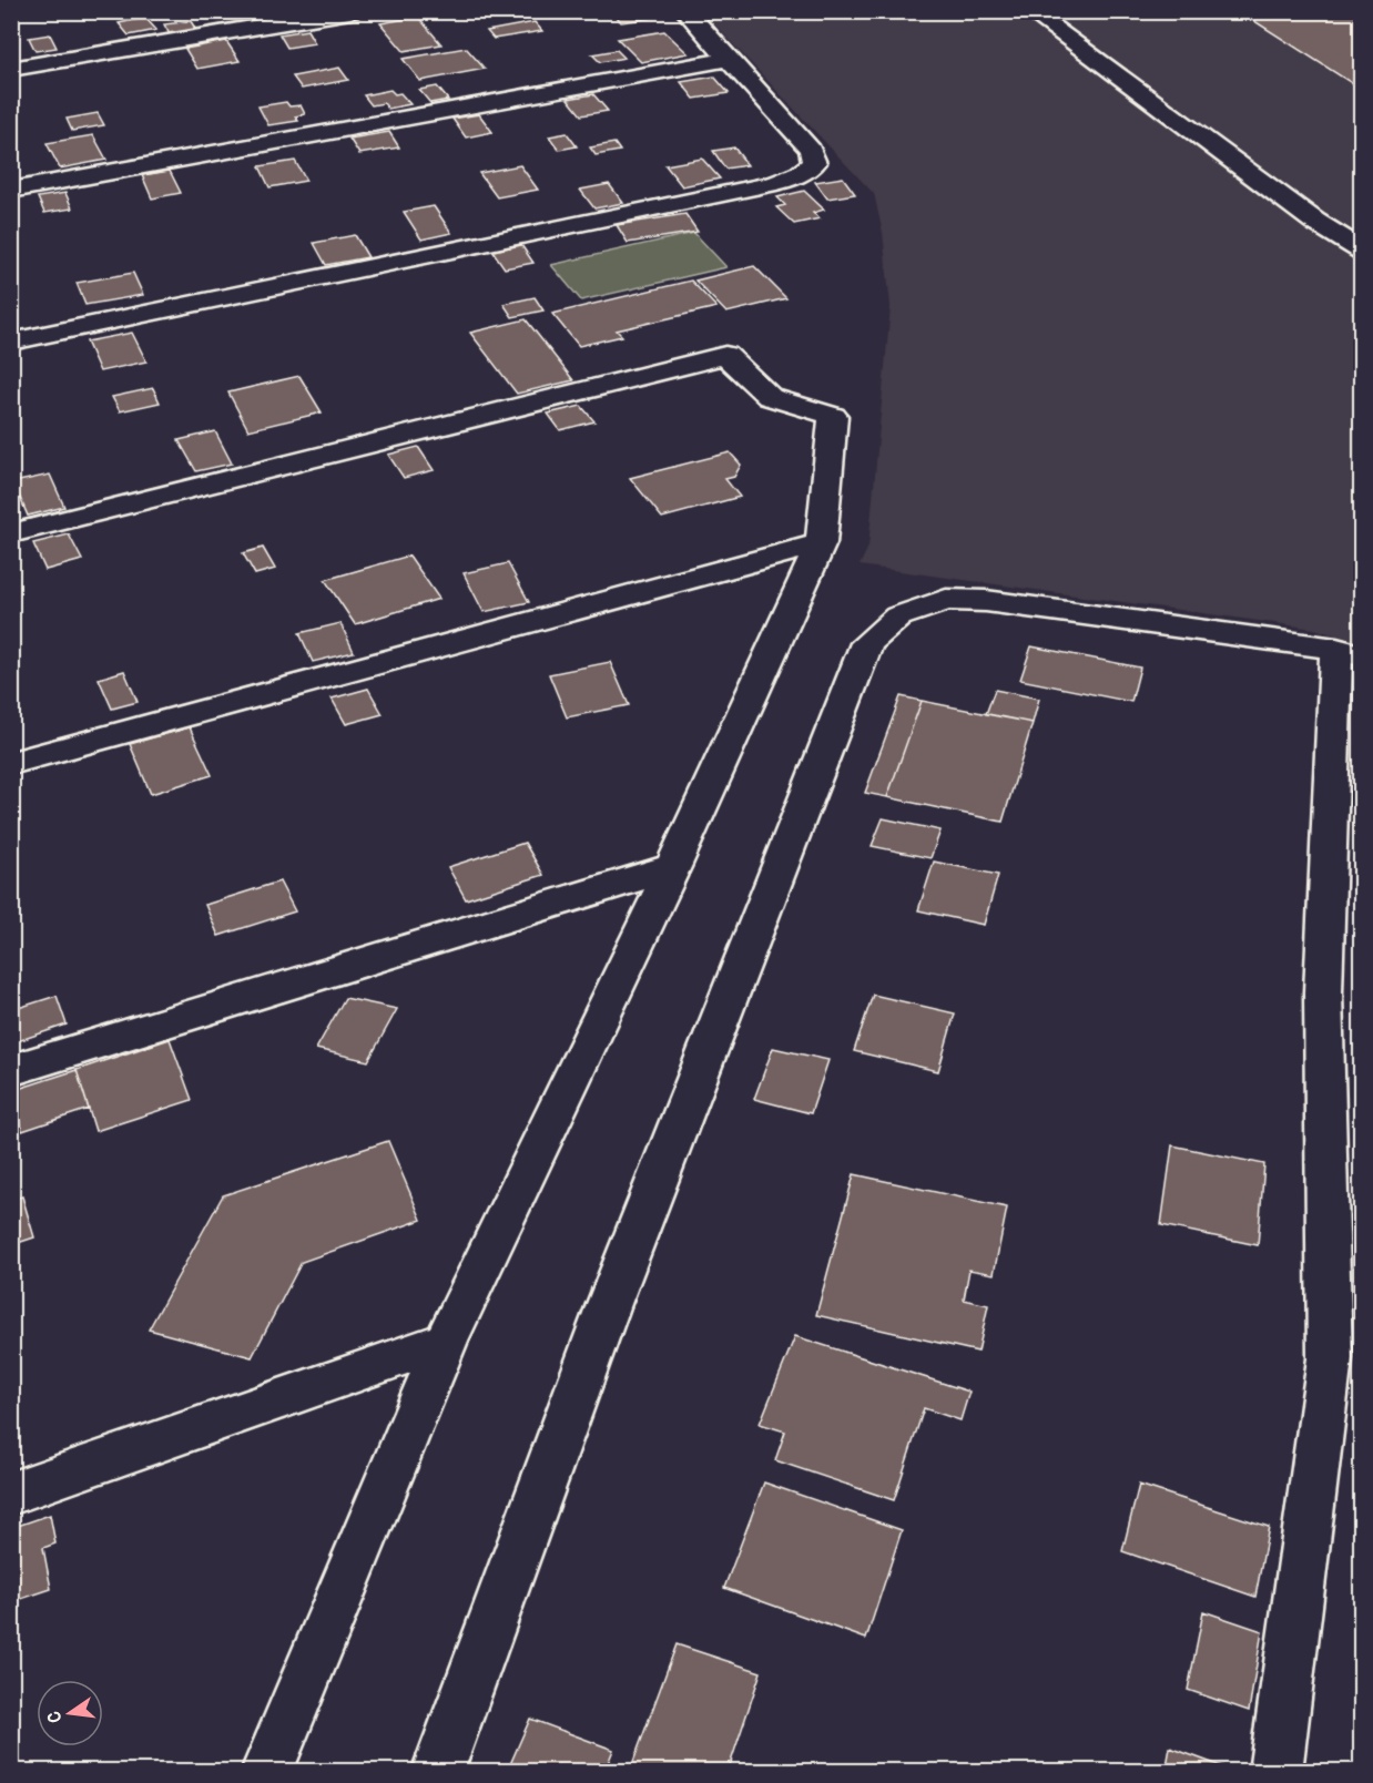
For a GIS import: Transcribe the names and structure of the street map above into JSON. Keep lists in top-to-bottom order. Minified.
{"north":"left"}
